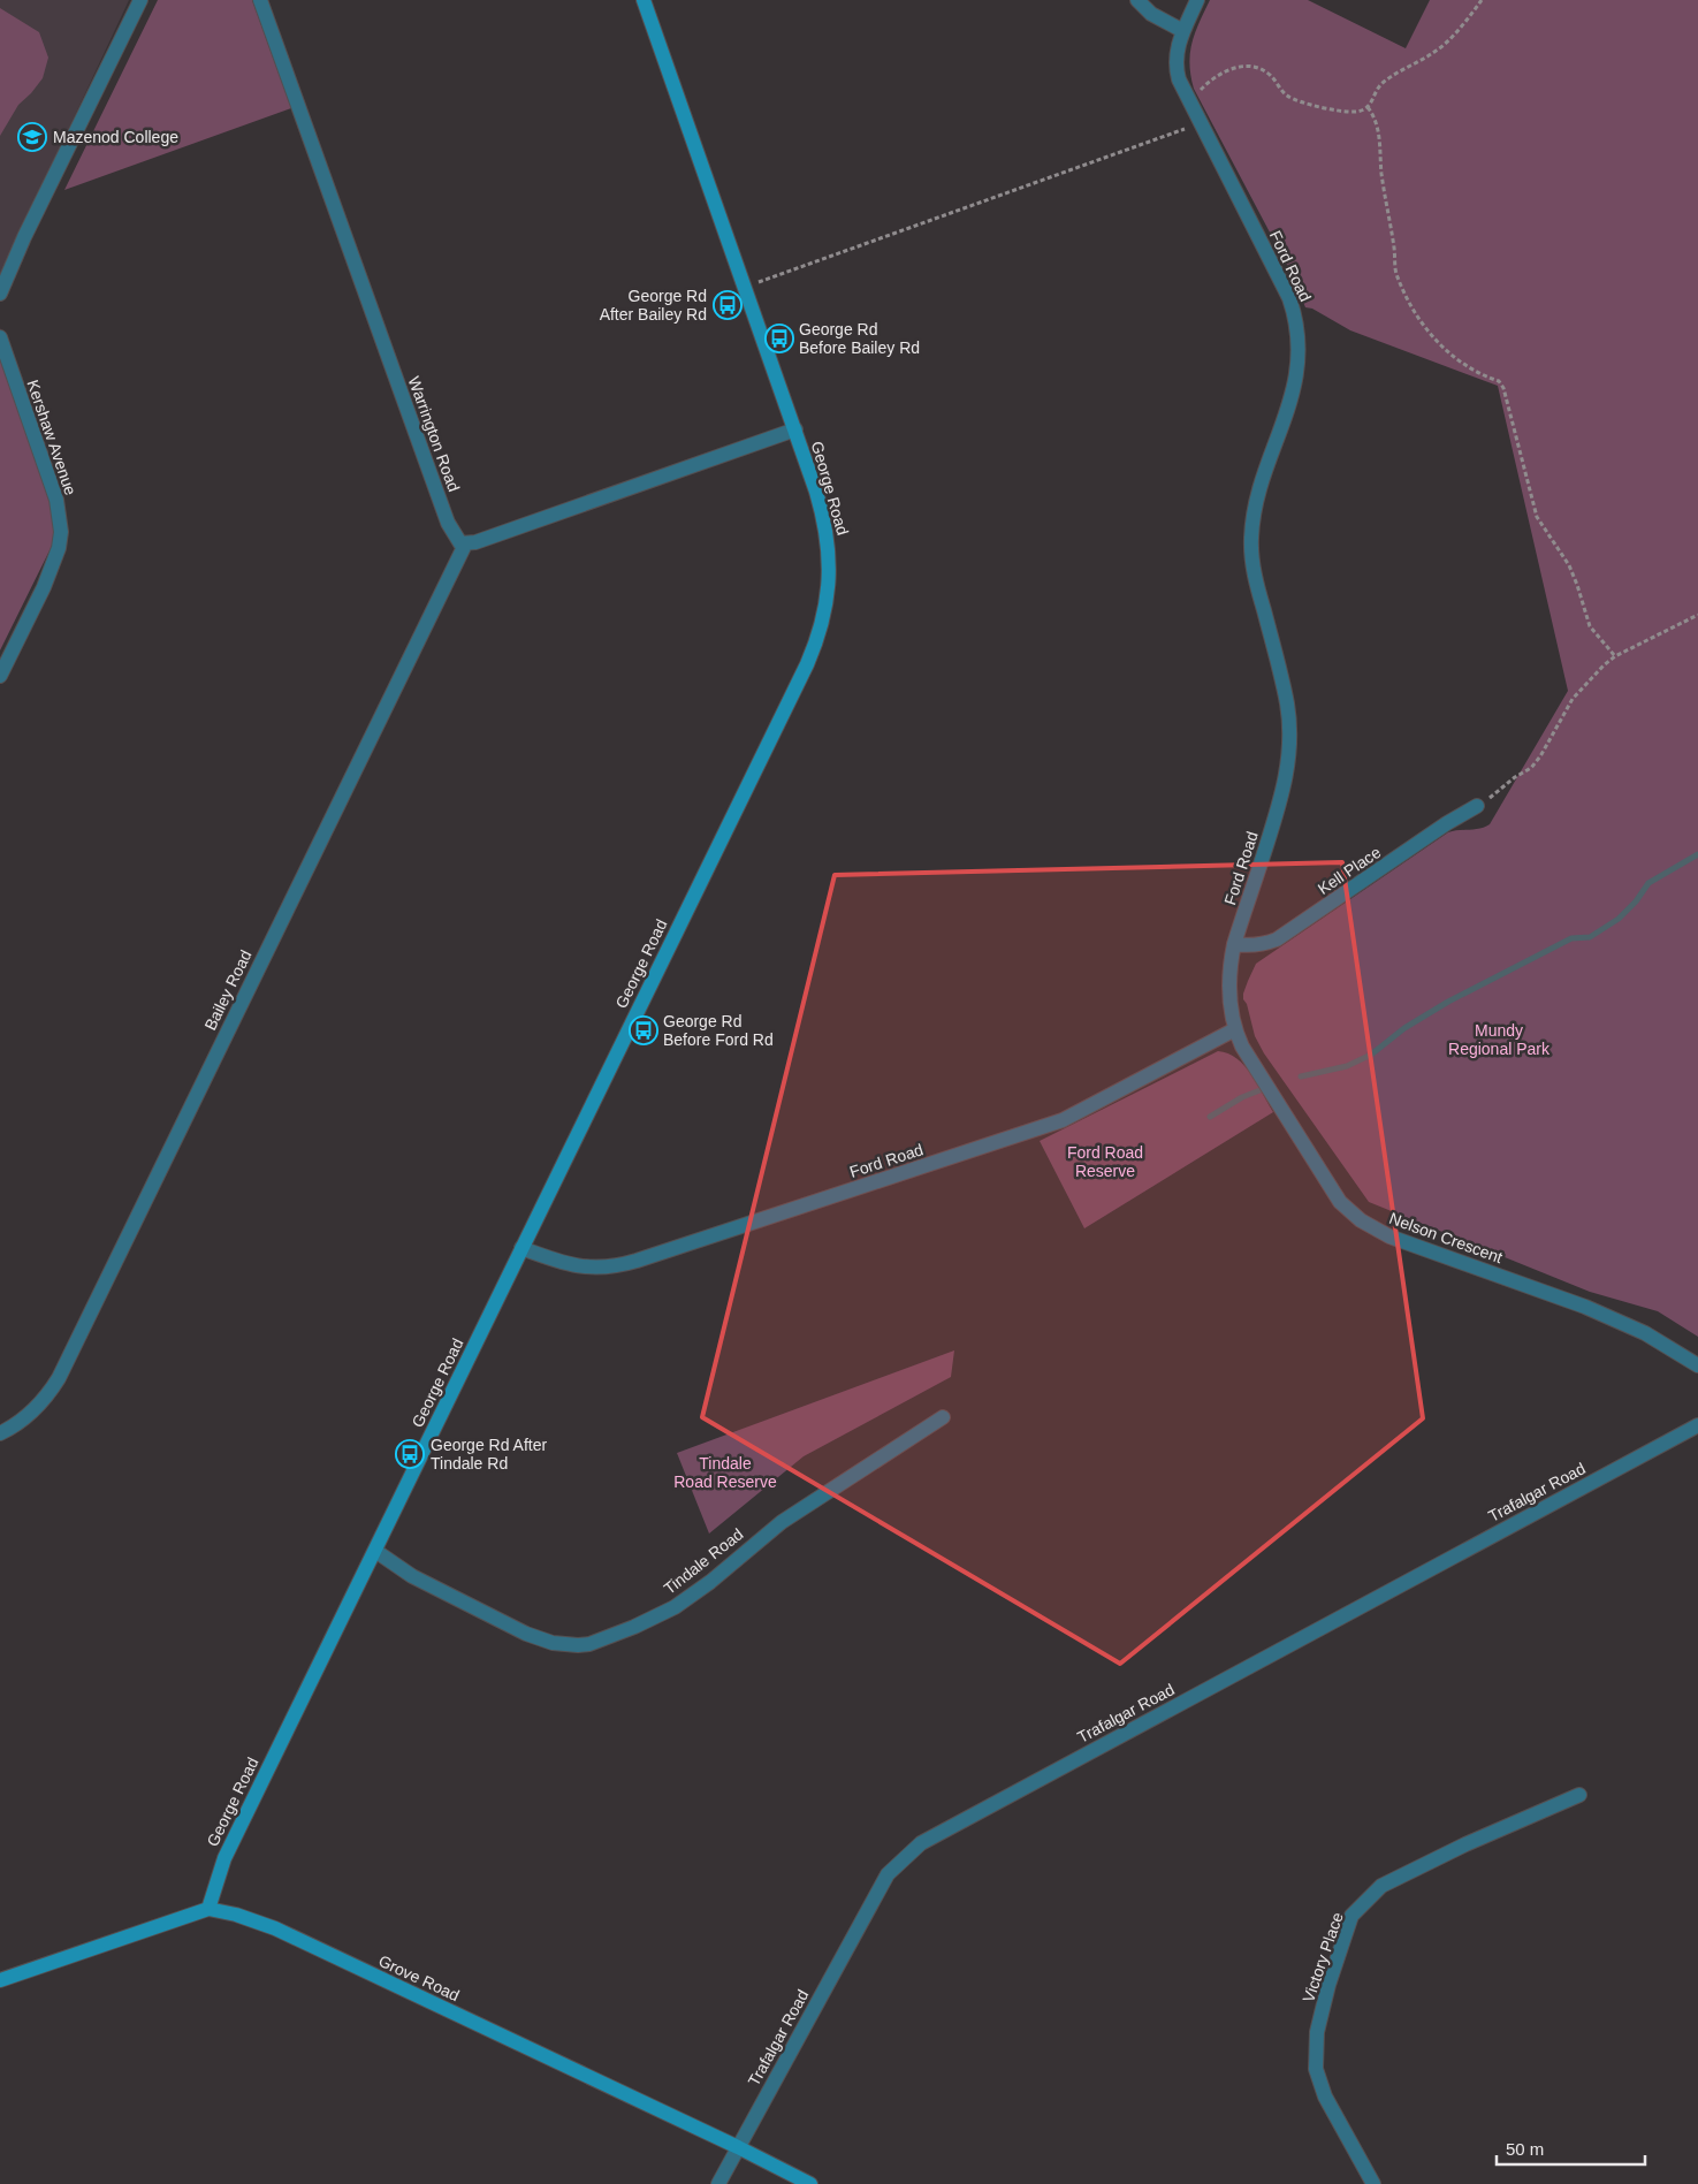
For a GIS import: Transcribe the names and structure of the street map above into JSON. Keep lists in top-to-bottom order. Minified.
{"streets":{"street":["Ford Road","Warrington Road","Kershaw Avenue","George Road","Kell Place","Bailey Road","Nelson Crescent","Trafalgar Road","Tindale Road","Victory Place","Grove Road"]},"crossings":[["Ford Road","George Road"],["Ford Road","Kell Place"],["Ford Road","Nelson Crescent"],["Warrington Road","Bailey Road"],["George Road","Tindale Road"],["George Road","Grove Road"],["Trafalgar Road","Grove Road"]],"parks":["Mundy Regional Park","Ford Road Reserve","Tindale Road Reserve"],"places":{"school or university":["Mazenod College"],"bus stop":["George Rd After Bailey Rd","George Rd Before Bailey Rd","George Rd Before Ford Rd","George Rd After Tindale Rd"]},"scale_bar":"50 m"}
